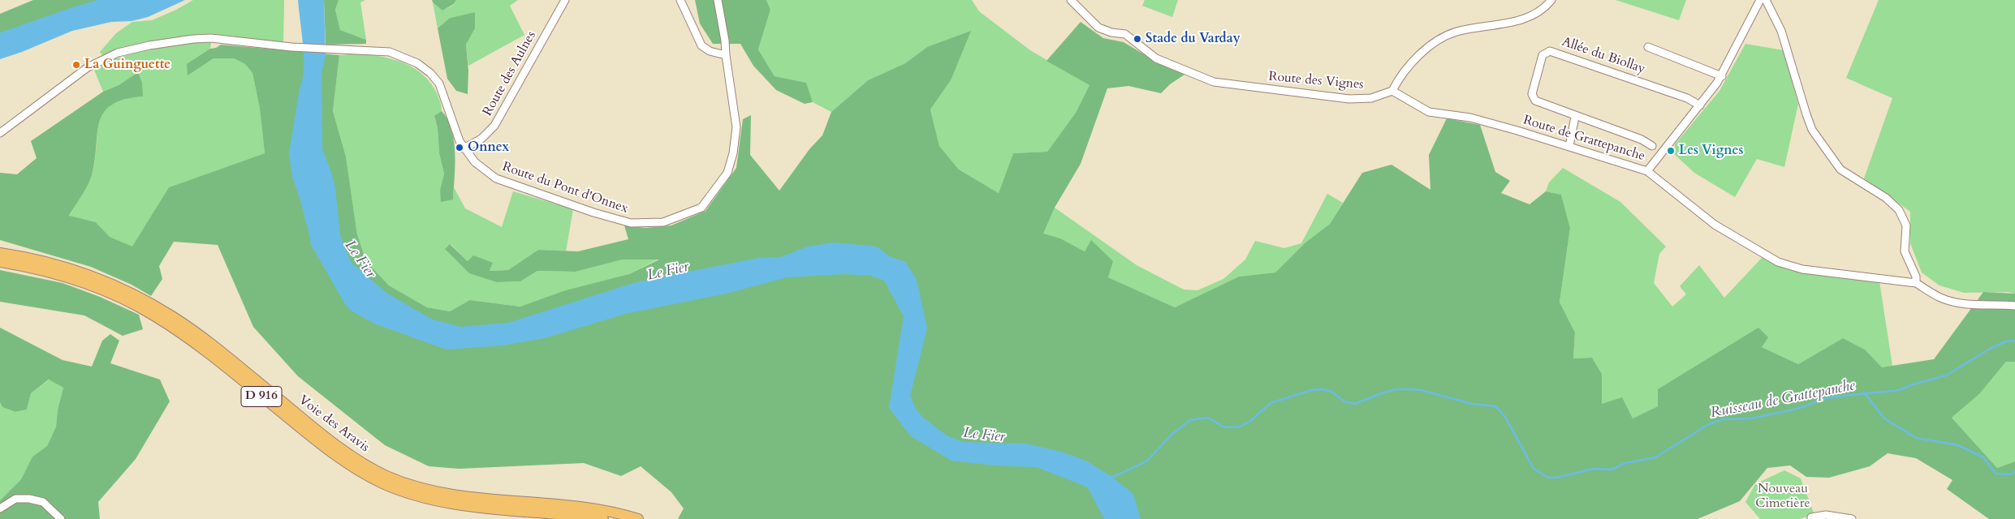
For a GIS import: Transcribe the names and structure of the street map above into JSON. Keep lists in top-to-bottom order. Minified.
{"streets":{"highway":["D 916","Voie des Aravis"],"street":["Allée du Biollay","Route des Aulnes","Route des Vignes","Route de Grattepanche","Route du Pont d'Onnex"]},"crossings":[["Route des Aulnes","Route du Pont d'Onnex"],["Route des Vignes","Route de Grattepanche"]],"water":["Le Fier","Ruisseau de Grattepanche"],"parks":["Nouveau Cimetière"],"places":["Stade du Varday","La Guinguette","Onnex","Les Vignes"]}
